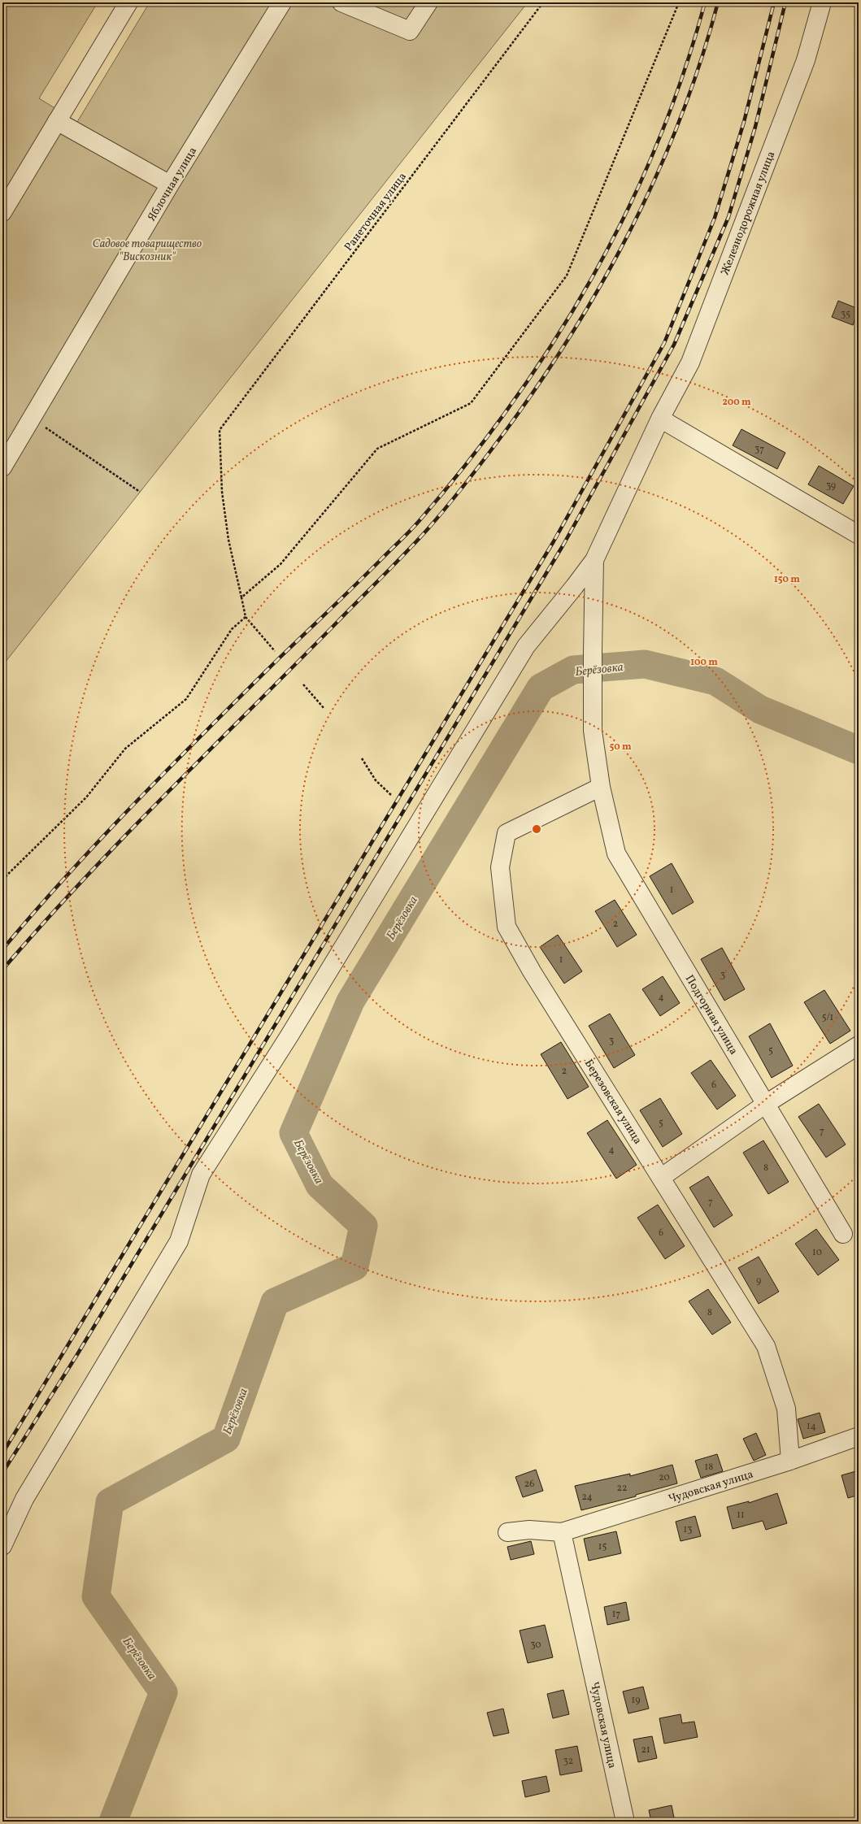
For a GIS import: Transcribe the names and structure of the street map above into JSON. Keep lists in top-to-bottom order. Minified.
{"streets":{"street":["Яблочная улица","Железнодорожная улица","Подгорная улица","Березовская улица","Чудовская улица"],"path":["Ранеточная улица"]},"crossings":[["Железнодорожная улица","Подгорная улица"],["Подгорная улица","Березовская улица"],["Березовская улица","Чудовская улица"]],"water":["Берёзовка"],"parks":["Садовое товарищество \"Вискозник\""],"house_numbers":["35","37","39","1","2","1","3","4","5/1","3","5","2","6","5","7","4","8","7","6","10","9","8","14","18","20","26","22","24","11","13","15","17","30","19","21","32"],"rings":["200 m","150 m","100 m","50 m"]}
